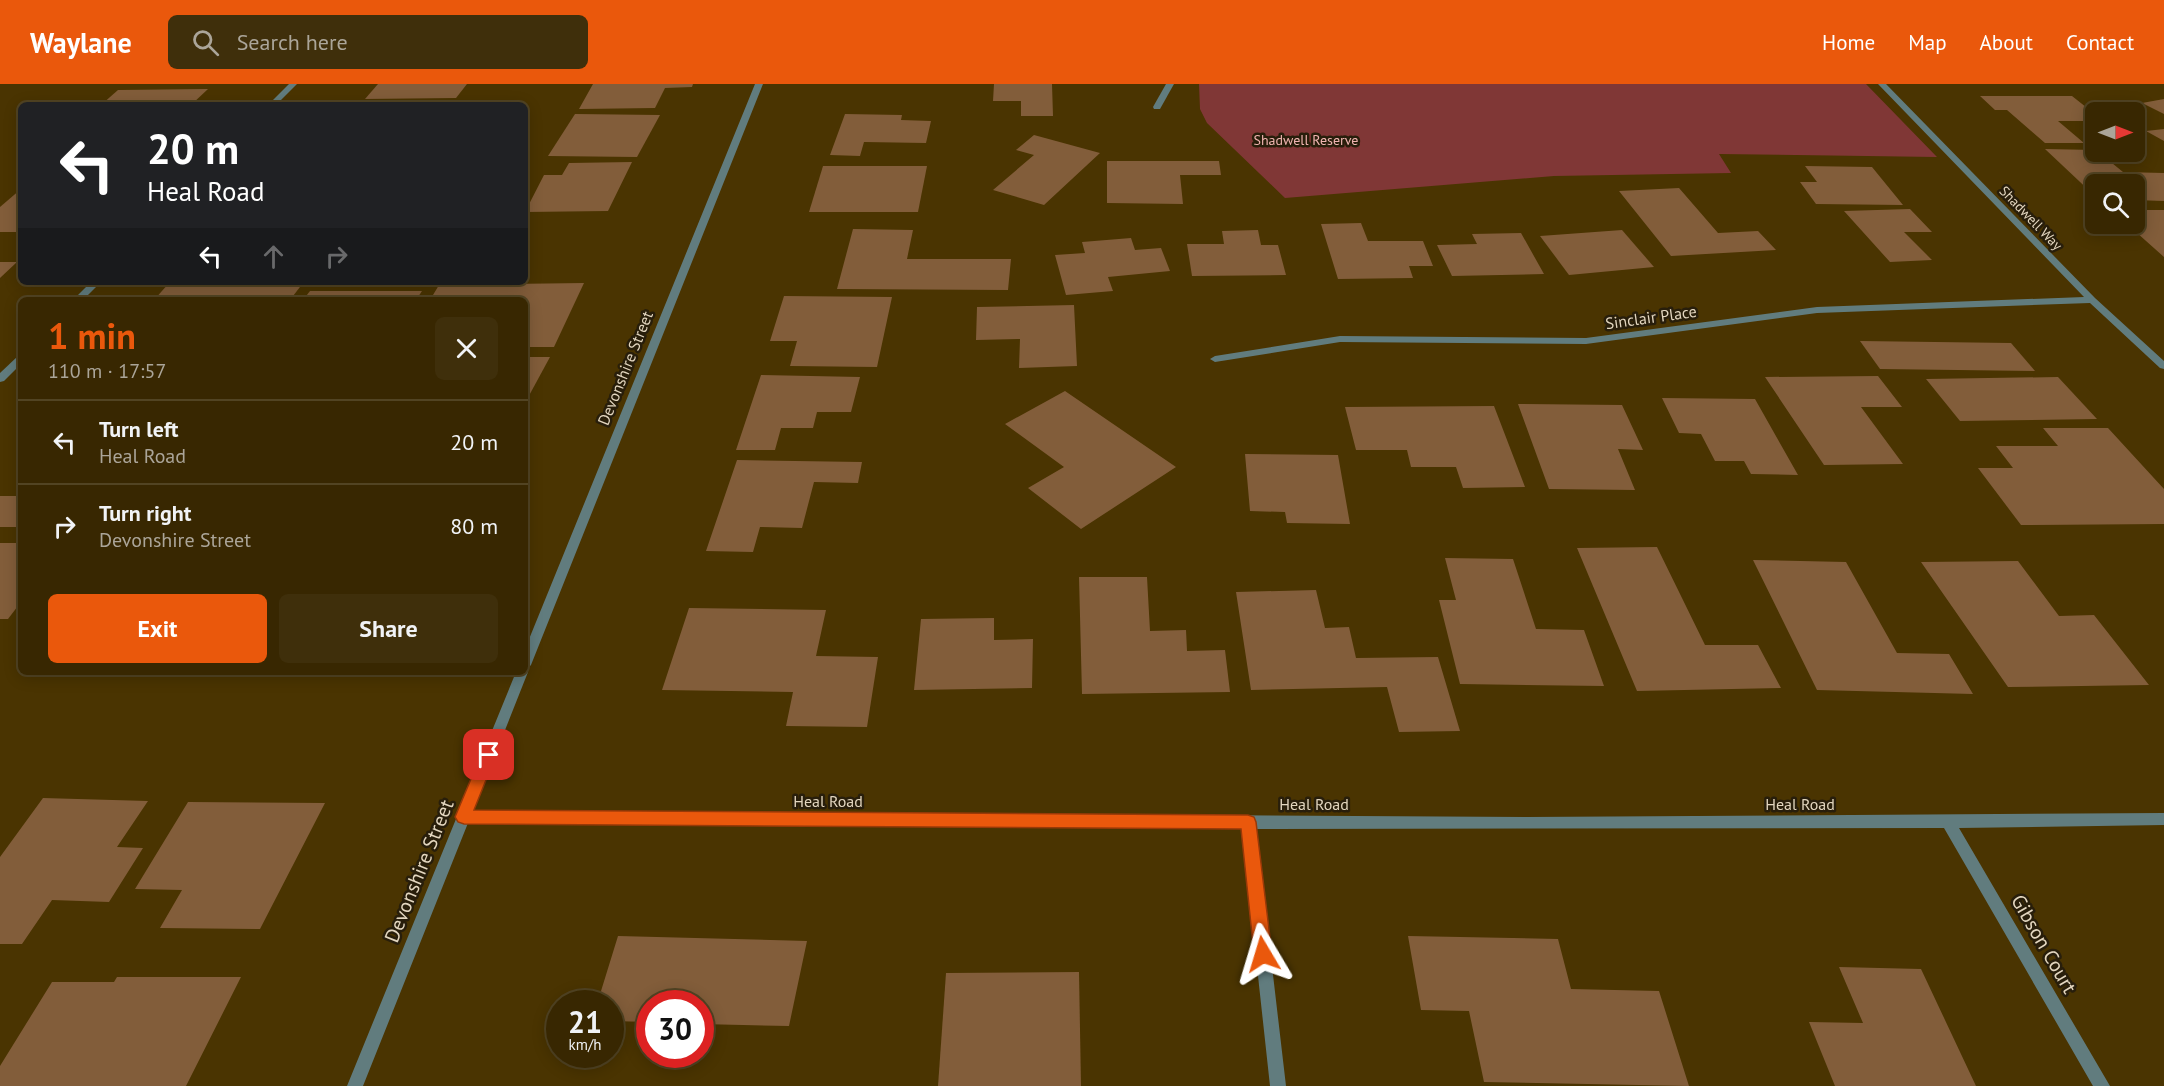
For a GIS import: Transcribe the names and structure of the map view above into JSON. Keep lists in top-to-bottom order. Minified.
{"streets":{"street":["Shadwell Way","Sinclair Place","Devonshire Street","Heal Road","Gibson Court"]},"crossings":[["Shadwell Way","Sinclair Place"],["Devonshire Street","Heal Road"],["Heal Road","Gibson Court"]],"parks":["Shadwell Reserve"],"north":"right","page":{"header":"Waylane","search":"Search here","nav":["Home","Map","About","Contact"],"turn":["20 m","Heal Road"],"heading":["1 min","110 m · 17:57"],"list":[{"name":"Turn left","note":"Heal Road","value":"20 m"},{"name":"Turn right","note":"Devonshire Street","value":"80 m"}],"buttons":["Exit","Share"],"speed":"21 km/h","limit":"30"}}
